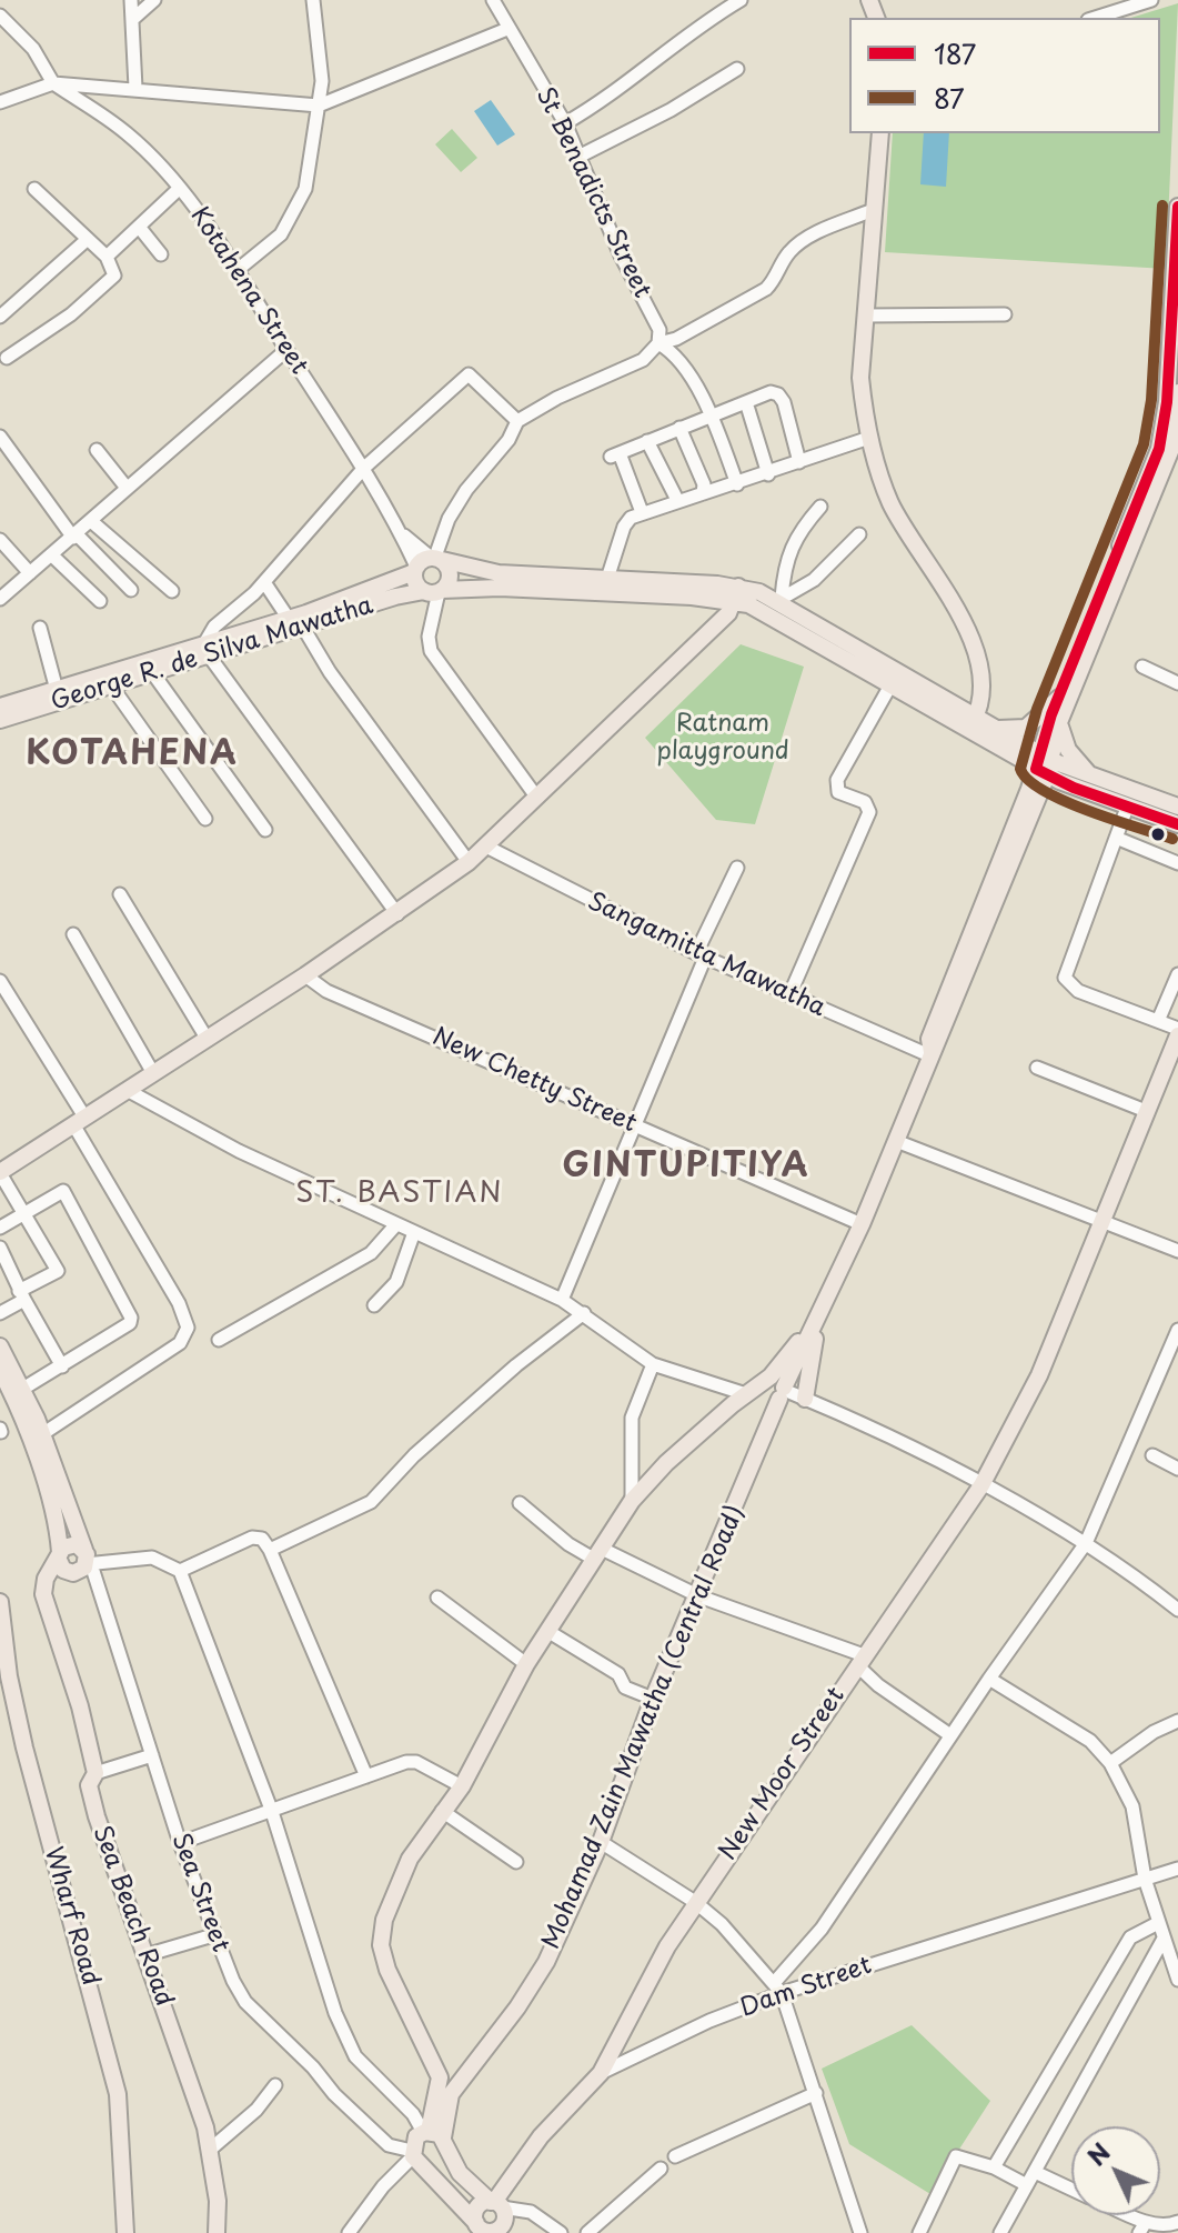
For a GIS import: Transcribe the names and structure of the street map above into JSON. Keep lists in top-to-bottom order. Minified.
{"streets":{"main road":["George R. de Silva Mawatha","Mohamad Zain Mawatha (Central Road)","New Moor Street","Sea Street","Wharf Road","Sea Beach Road","Dam Street"],"street":["St Benadicts Street","Kotahena Street","Sangamitta Mawatha","New Chetty Street"]},"crossings":[["Kotahena Street","George R. de Silva Mawatha"],["New Moor Street","Dam Street"]],"districts":["KOTAHENA","GINTUPITIYA","ST. BASTIAN"],"parks":["Ratnam playground"],"lines":["transit line 87","transit line 187"],"legend":["187","87"],"north":"top left"}
